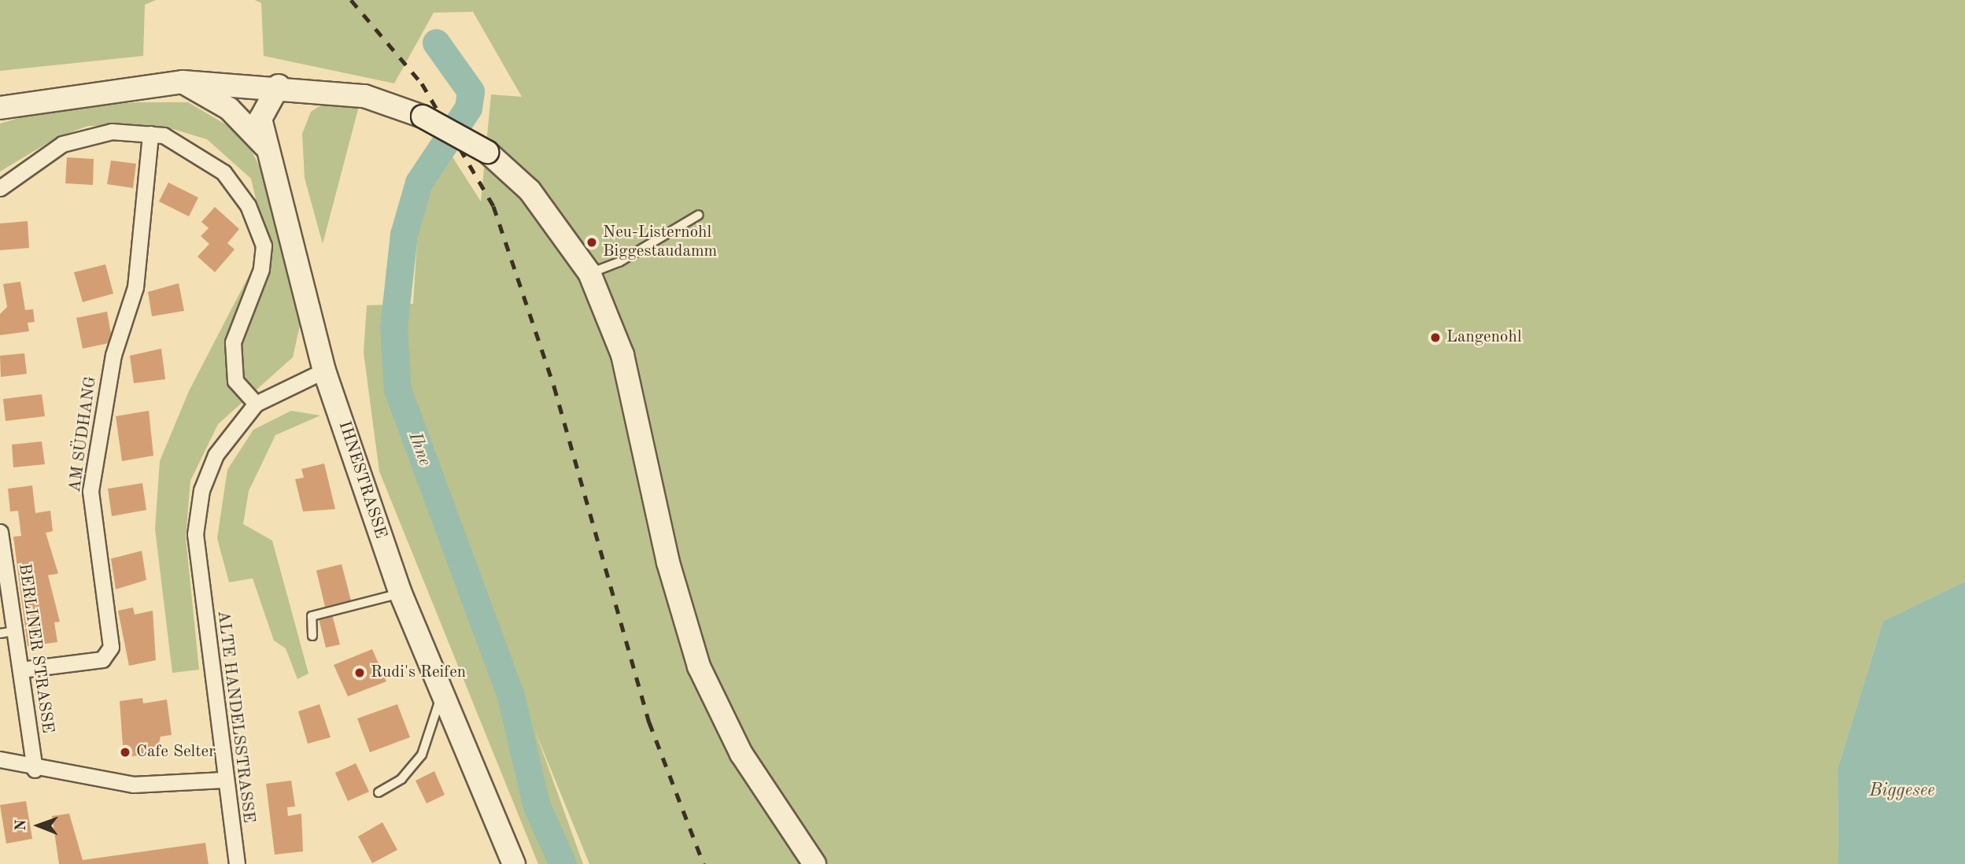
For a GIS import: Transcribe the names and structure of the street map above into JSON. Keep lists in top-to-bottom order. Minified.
{"streets":{"main road":["IHNESTRASSE"],"street":["AM SÜDHANG","BERLINER STRASSE","ALTE HANDELSSTRASSE"]},"crossings":[["AM SÜDHANG","BERLINER STRASSE"],["IHNESTRASSE","ALTE HANDELSSTRASSE"]],"water":["Ihne","Biggesee"],"places":["Neu-Listernohl Biggestaudamm","Langenohl","Rudi's Reifen","Cafe Selter"],"north":"left"}
